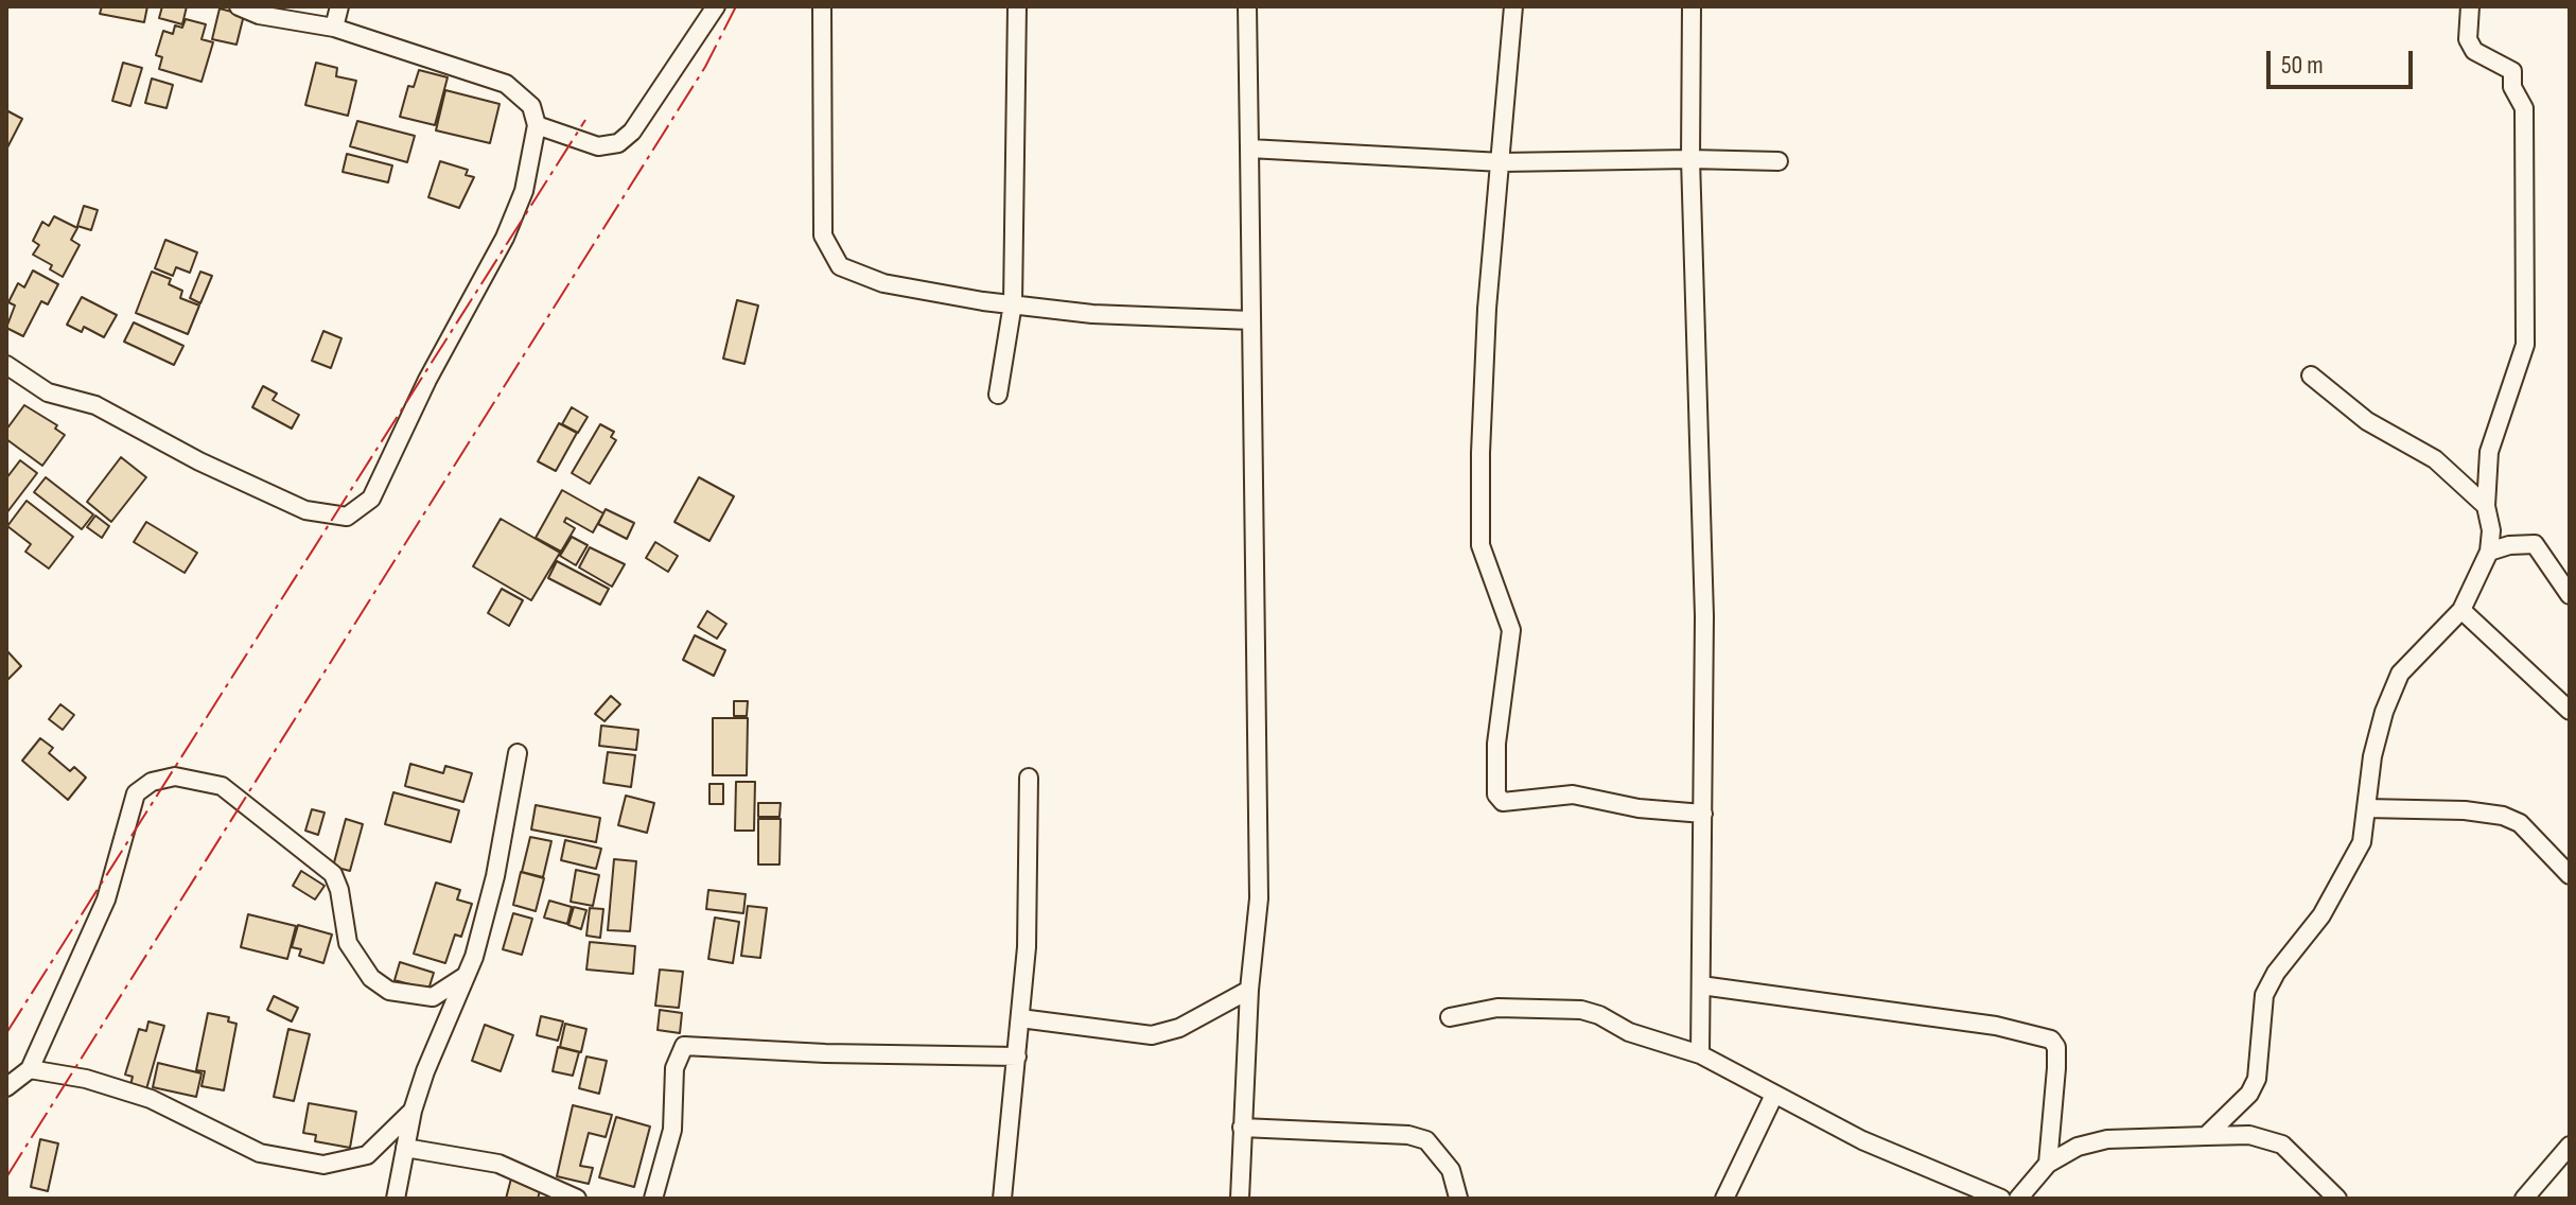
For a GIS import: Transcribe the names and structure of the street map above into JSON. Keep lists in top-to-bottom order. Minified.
{"scale_bar":"50 m"}
